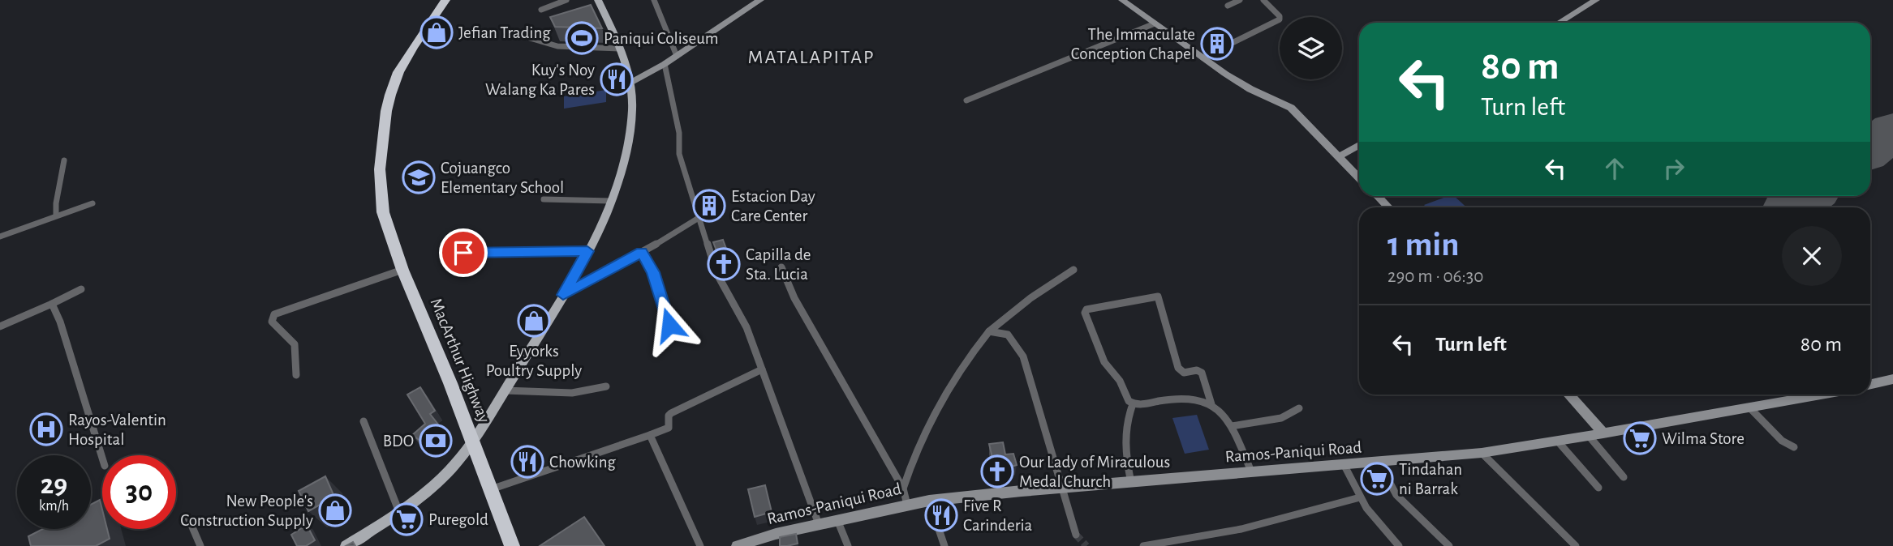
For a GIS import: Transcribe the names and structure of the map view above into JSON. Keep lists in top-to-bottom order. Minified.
{"streets":{"highway":["MacArthur Highway"],"main road":["Ramos-Paniqui Road"]},"districts":["MATALAPITAP"],"places":{"shop":["Jefian Trading","Eyyorks Poultry Supply","New People's Construction Supply"],"sports":["Paniqui Coliseum"],"building":["The Immaculate Conception Chapel","Estacion Day Care Center"],"restaurant":["Kuy's Noy Walang Ka Pares","Chowking","Five R Carinderia"],"school or university":["Cojuangco Elementary School"],"church":["Capilla de Sta. Lucia","Our Lady of Miraculous Medal Church"],"hospital":["Rayos-Valentin Hospital"],"supermarket":["Wilma Store","Tindahan ni Barrak","Puregold"],"bank":["BDO"]},"page":{"turn":["80 m","Turn left"],"heading":["1 min","290 m · 06:30"],"list":[{"name":"Turn left","value":"80 m"}],"speed":"29 km/h","limit":"30"}}
